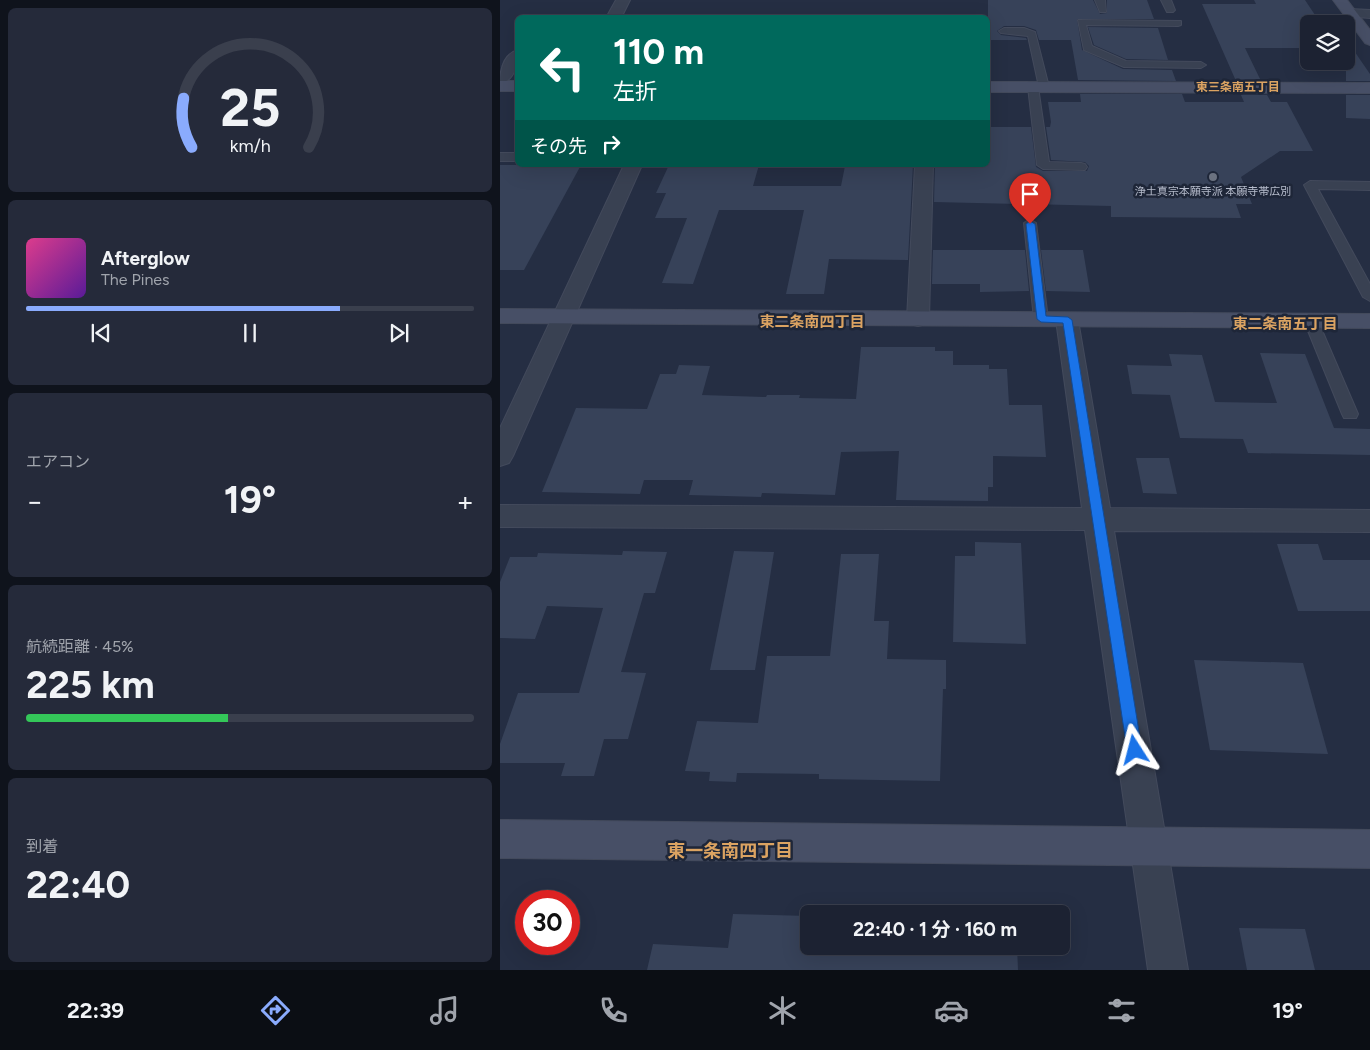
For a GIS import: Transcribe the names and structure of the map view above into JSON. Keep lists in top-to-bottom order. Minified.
{"districts":["東三条南五丁目","東二条南四丁目","東二条南五丁目","東一条南四丁目"],"places":["浄土真宗本願寺派 本願寺帯広別"],"page":{"turn":["110 m","左折"],"then":"その先","song":["Afterglow","The Pines"],"tile":["エアコン",["航続距離 · 45%","225 km"],["到着","22:40"]],"heat":["−","19°","+"],"limit":"30","trip":"22:40 · 1 分 · 160 m","tabs":["22:39","19°"],"gauge":["25","km/h"]}}
